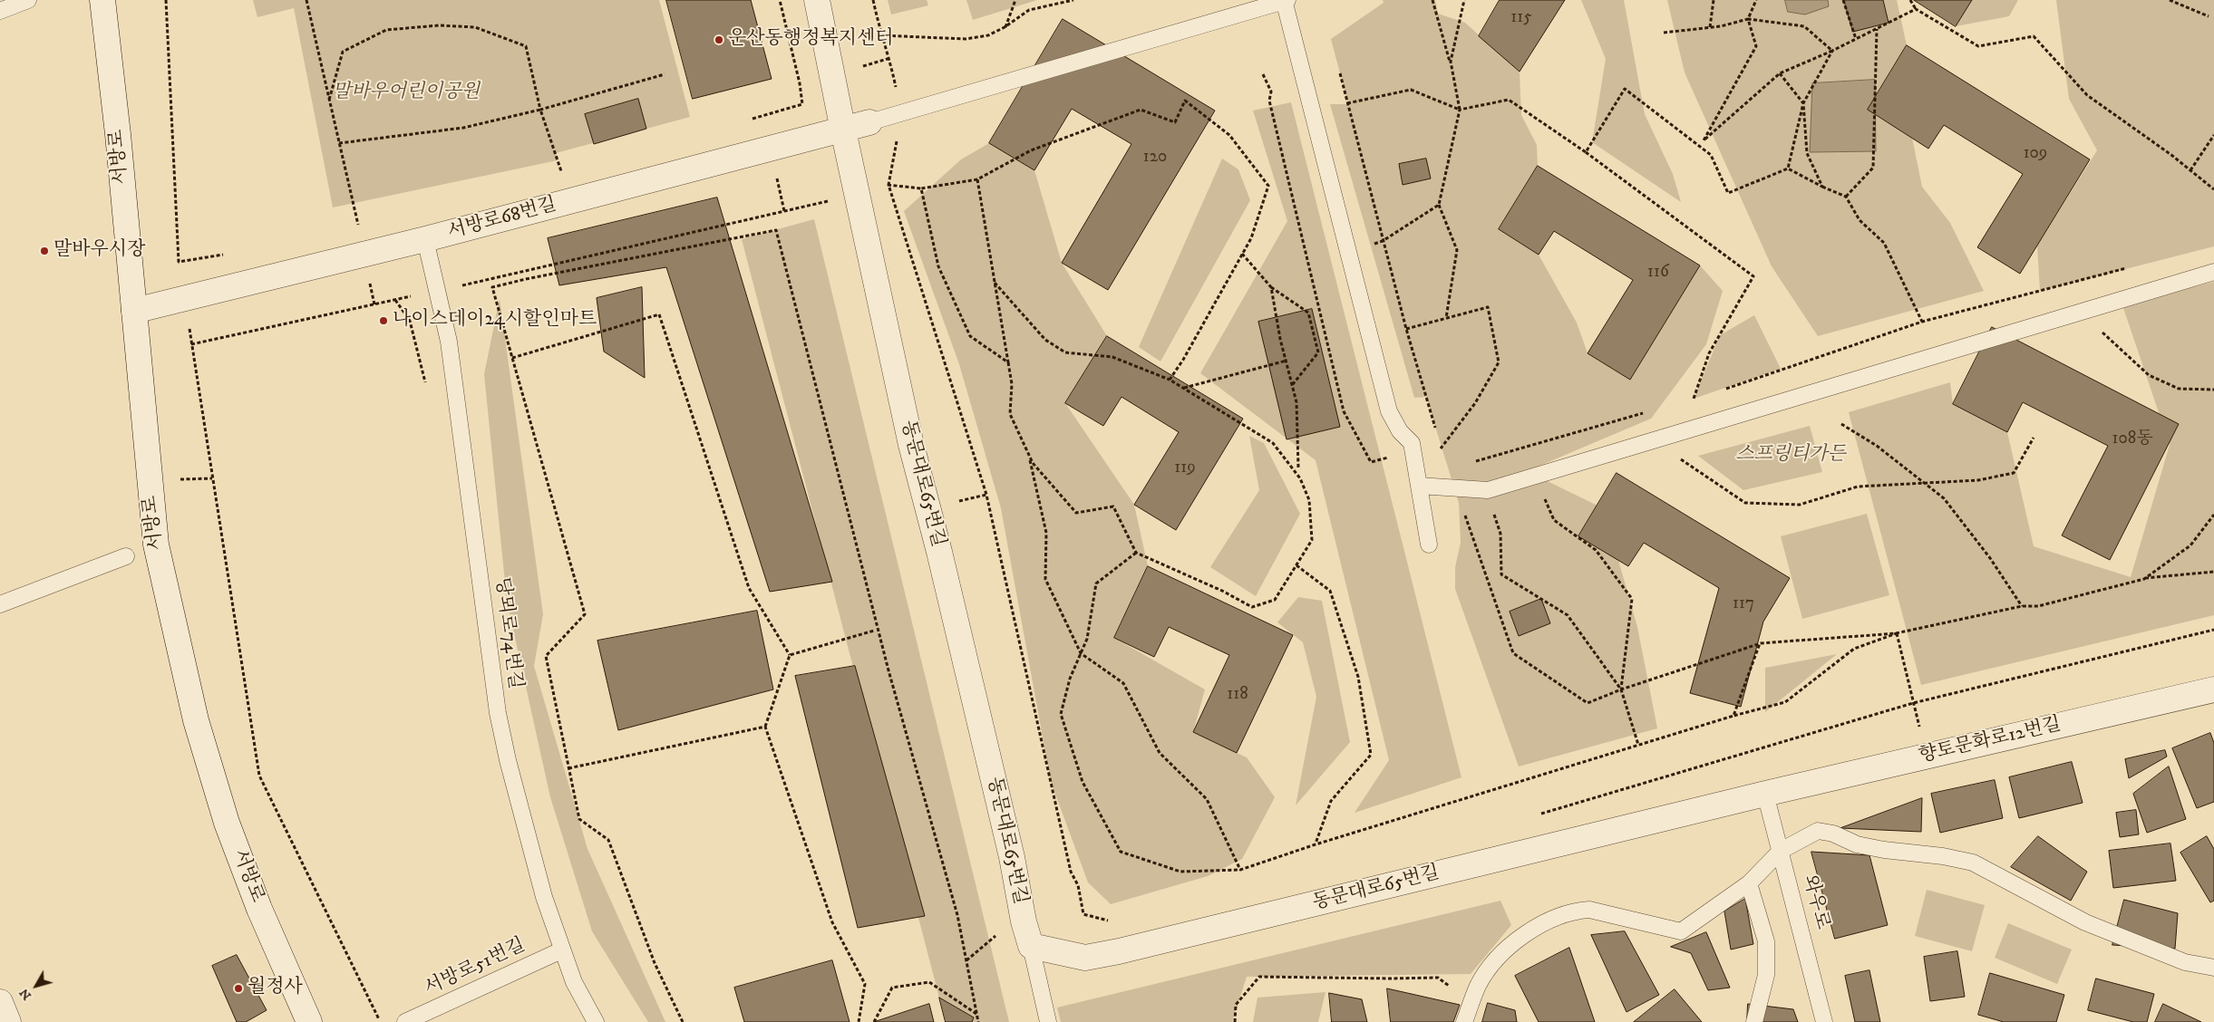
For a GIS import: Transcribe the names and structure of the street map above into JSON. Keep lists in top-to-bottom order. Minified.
{"streets":{"street":["서방로","서방로68번길","동문대로65번길","향토문화로12번길"],"lane":["당뫼로74번길","와우로","서방로51번길"]},"crossings":[["서방로","서방로68번길"],["서방로68번길","동문대로65번길"],["서방로68번길","당뫼로74번길"],["동문대로65번길","향토문화로12번길"],["동문대로65번길","와우로"],["당뫼로74번길","서방로51번길"],["향토문화로12번길","와우로"]],"parks":["말바우어린이공원","스프링티가든"],"places":["운산동행정복지센터","말바우시장","나이스데이24시할인마트","월정사"],"house_numbers":["115","109","120","116","108동","119","117","118"],"north":"bottom left"}
